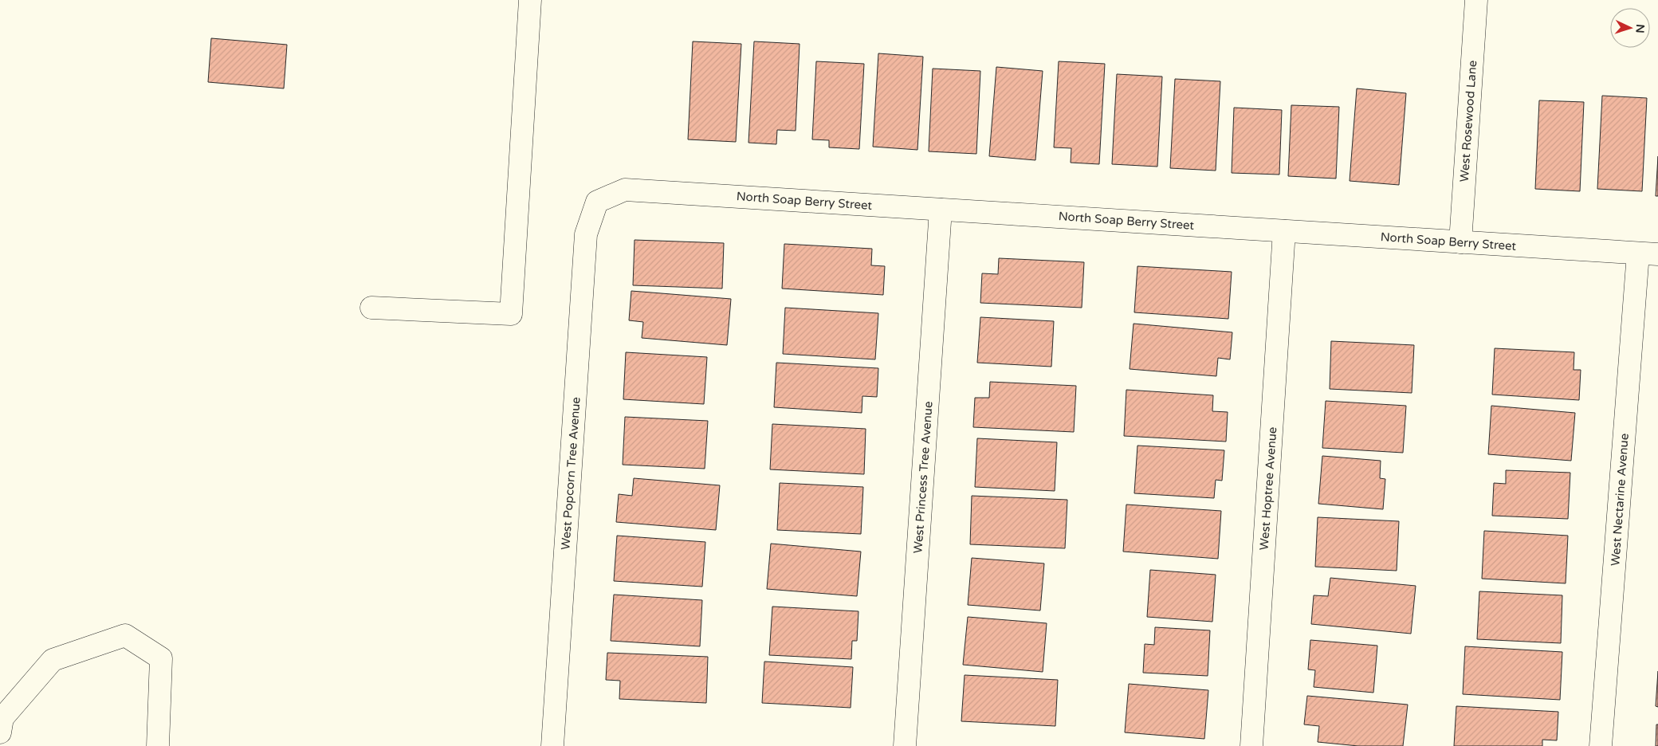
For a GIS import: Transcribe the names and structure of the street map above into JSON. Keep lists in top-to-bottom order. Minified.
{"streets":{"street":["West Rosewood Lane","North Soap Berry Street","West Popcorn Tree Avenue","West Princess Tree Avenue","West Hoptree Avenue","West Nectarine Avenue"]},"crossings":[["West Rosewood Lane","North Soap Berry Street"],["North Soap Berry Street","West Popcorn Tree Avenue"],["North Soap Berry Street","West Princess Tree Avenue"],["North Soap Berry Street","West Hoptree Avenue"],["North Soap Berry Street","West Nectarine Avenue"]],"north":"right"}
